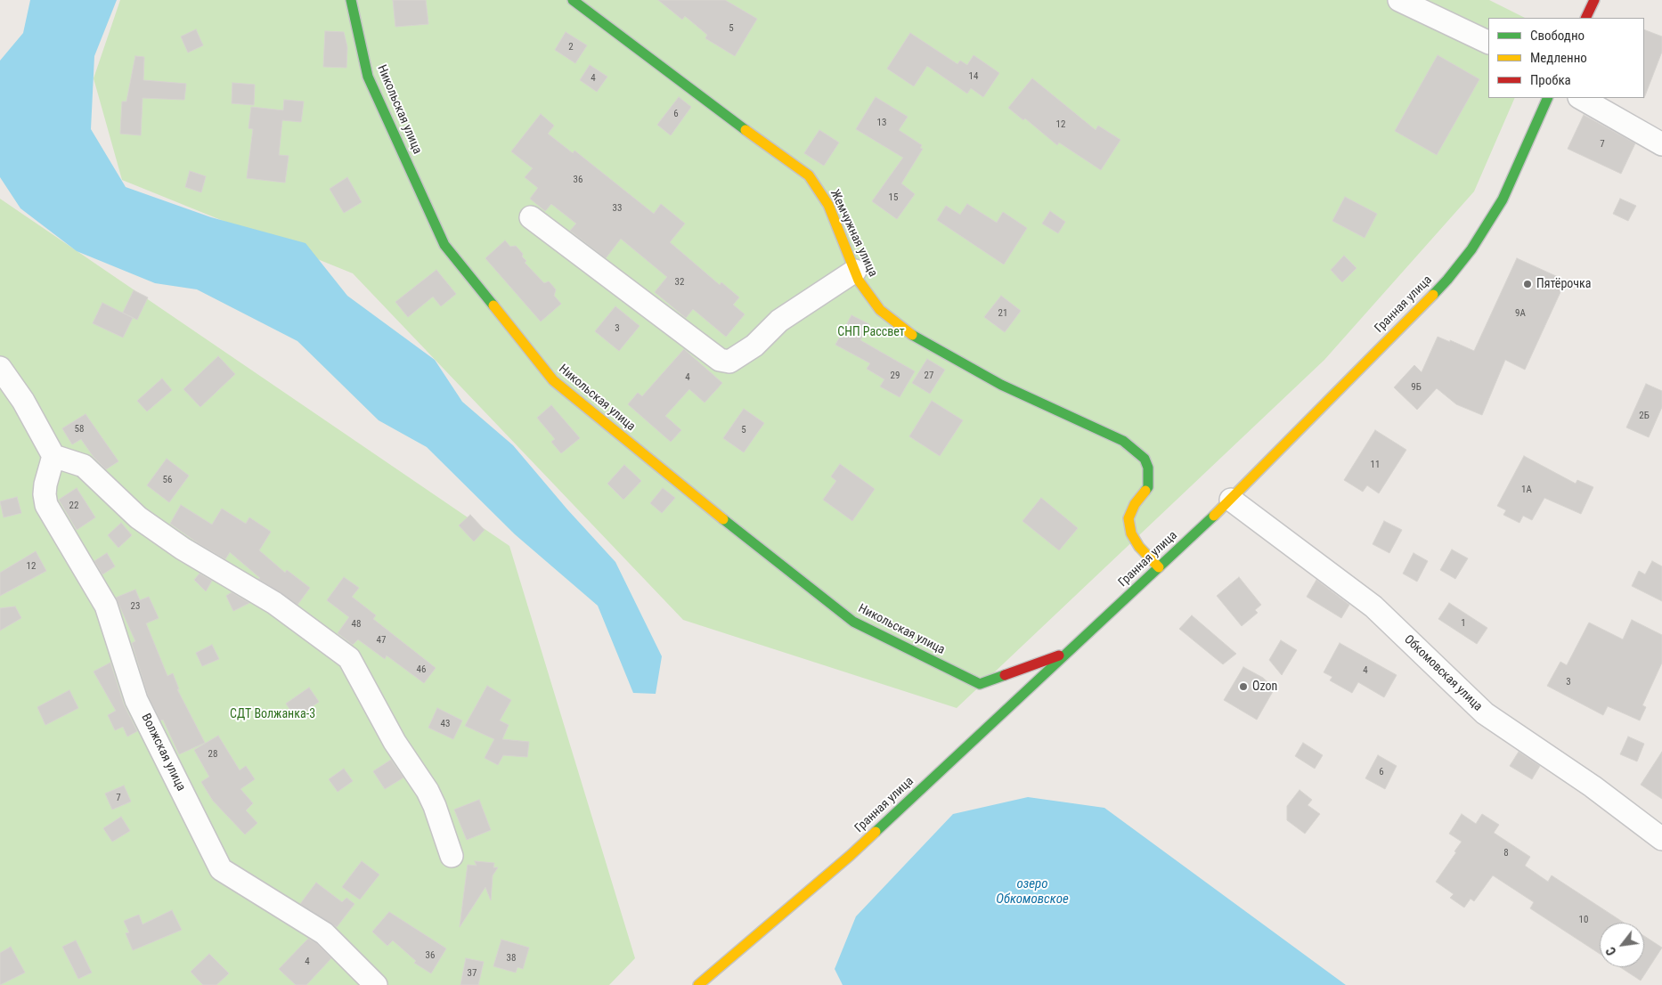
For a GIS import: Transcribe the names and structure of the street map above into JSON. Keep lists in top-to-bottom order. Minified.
{"streets":{"street":["Никольская улица","Жемчужная улица","Гранная улица","Обкомовская улица","Волжская улица"]},"crossings":[["Никольская улица","Гранная улица"],["Жемчужная улица","Гранная улица"],["Гранная улица","Обкомовская улица"]],"water":["озеро Обкомовское"],"parks":["СНП Рассвет","СДТ Волжанка-3"],"places":["Пятёрочка","Ozon"],"house_numbers":["5","2","14","4","6","13","12","7","36","15","33","32","21","9А","3","29","27","4","9Б","2Б","58","5","11","56","1А","22","12","23","1","48","47","46","4","3","43","28","6","7","8","10","36","38","4","37"],"legend":["Свободно","Медленно","Пробка"],"north":"bottom left"}
